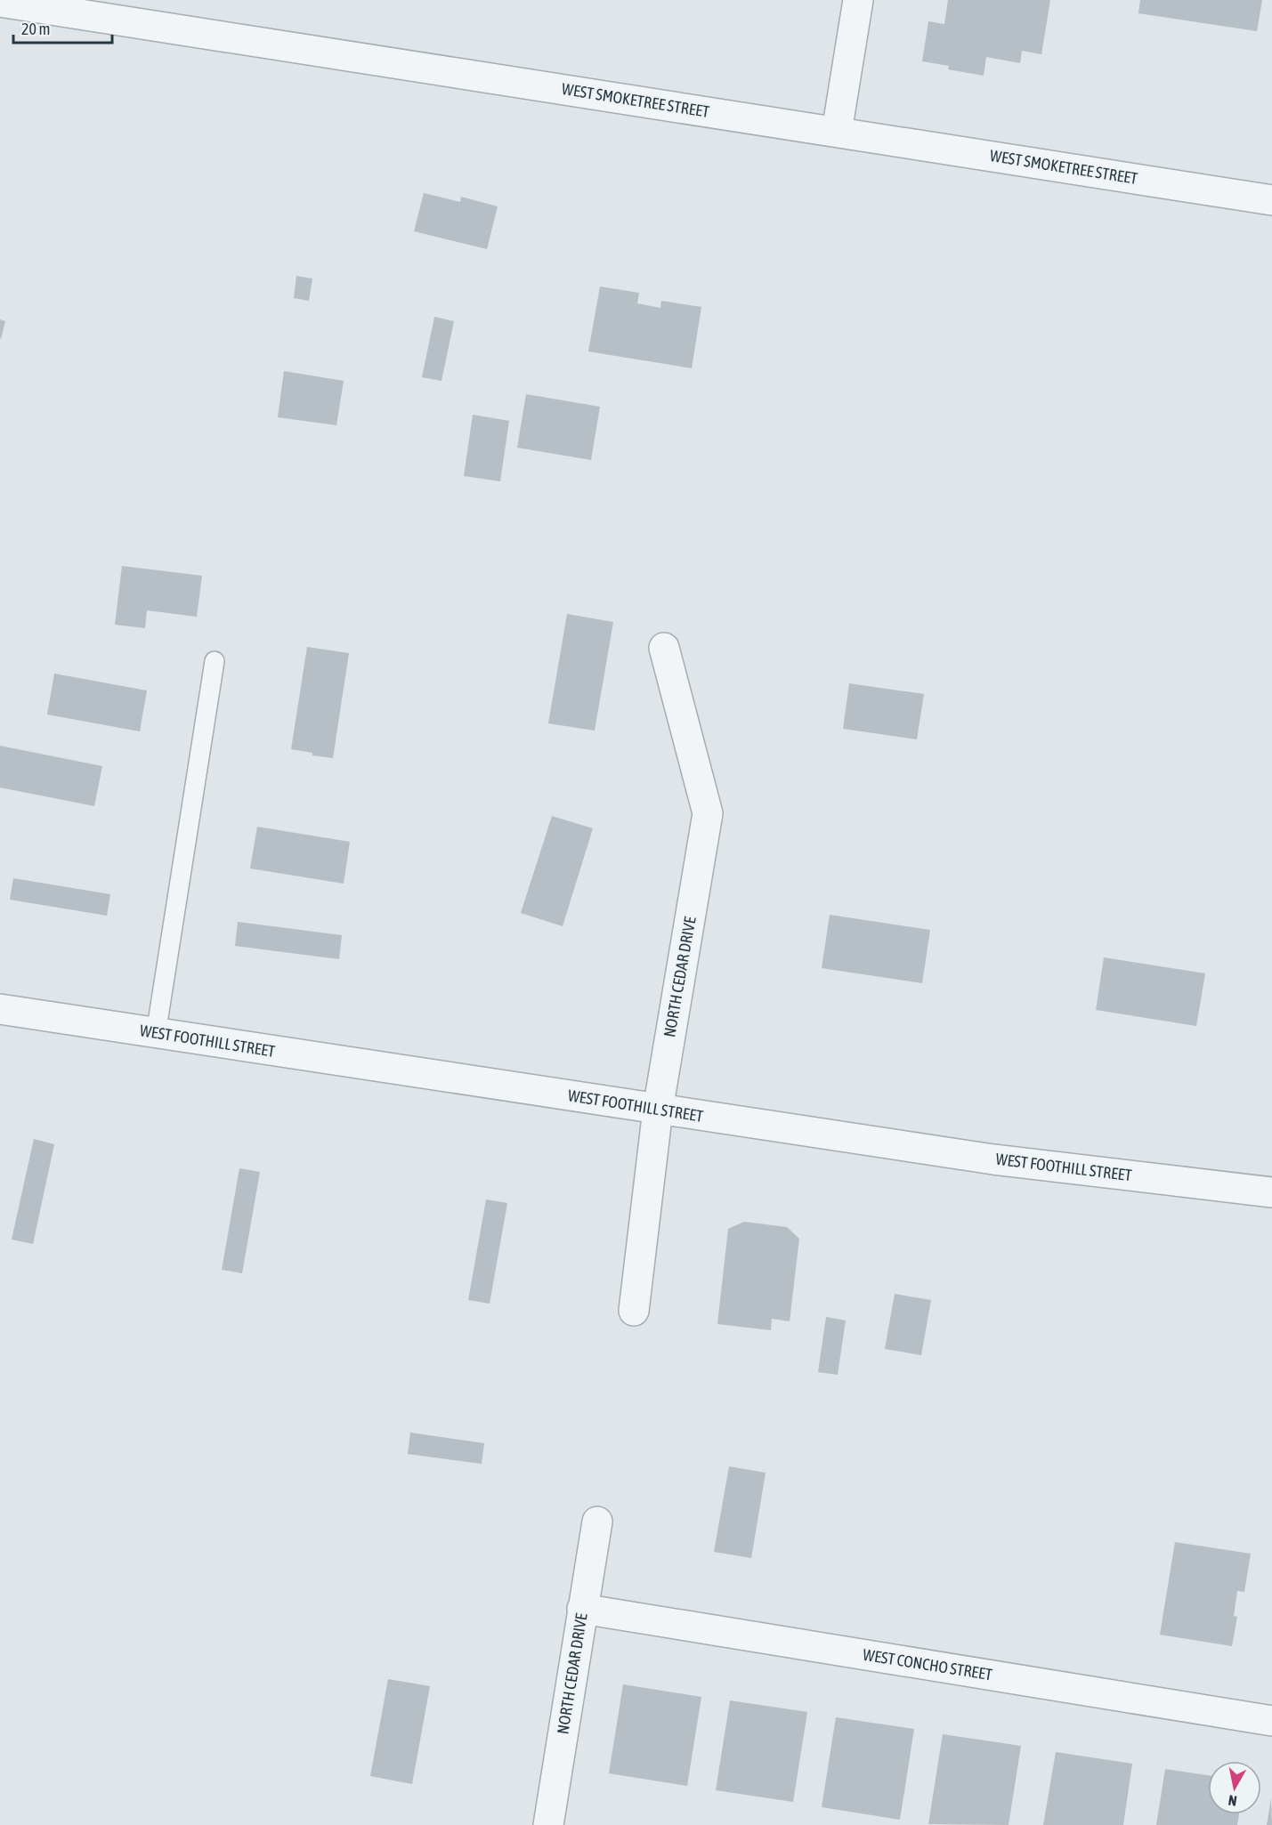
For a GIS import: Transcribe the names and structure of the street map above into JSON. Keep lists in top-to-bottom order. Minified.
{"streets":{"street":["WEST SMOKETREE STREET","NORTH CEDAR DRIVE","WEST FOOTHILL STREET","WEST CONCHO STREET"]},"crossings":[["NORTH CEDAR DRIVE","WEST FOOTHILL STREET"],["NORTH CEDAR DRIVE","WEST CONCHO STREET"]],"scale_bar":"20 m","north":"bottom"}
